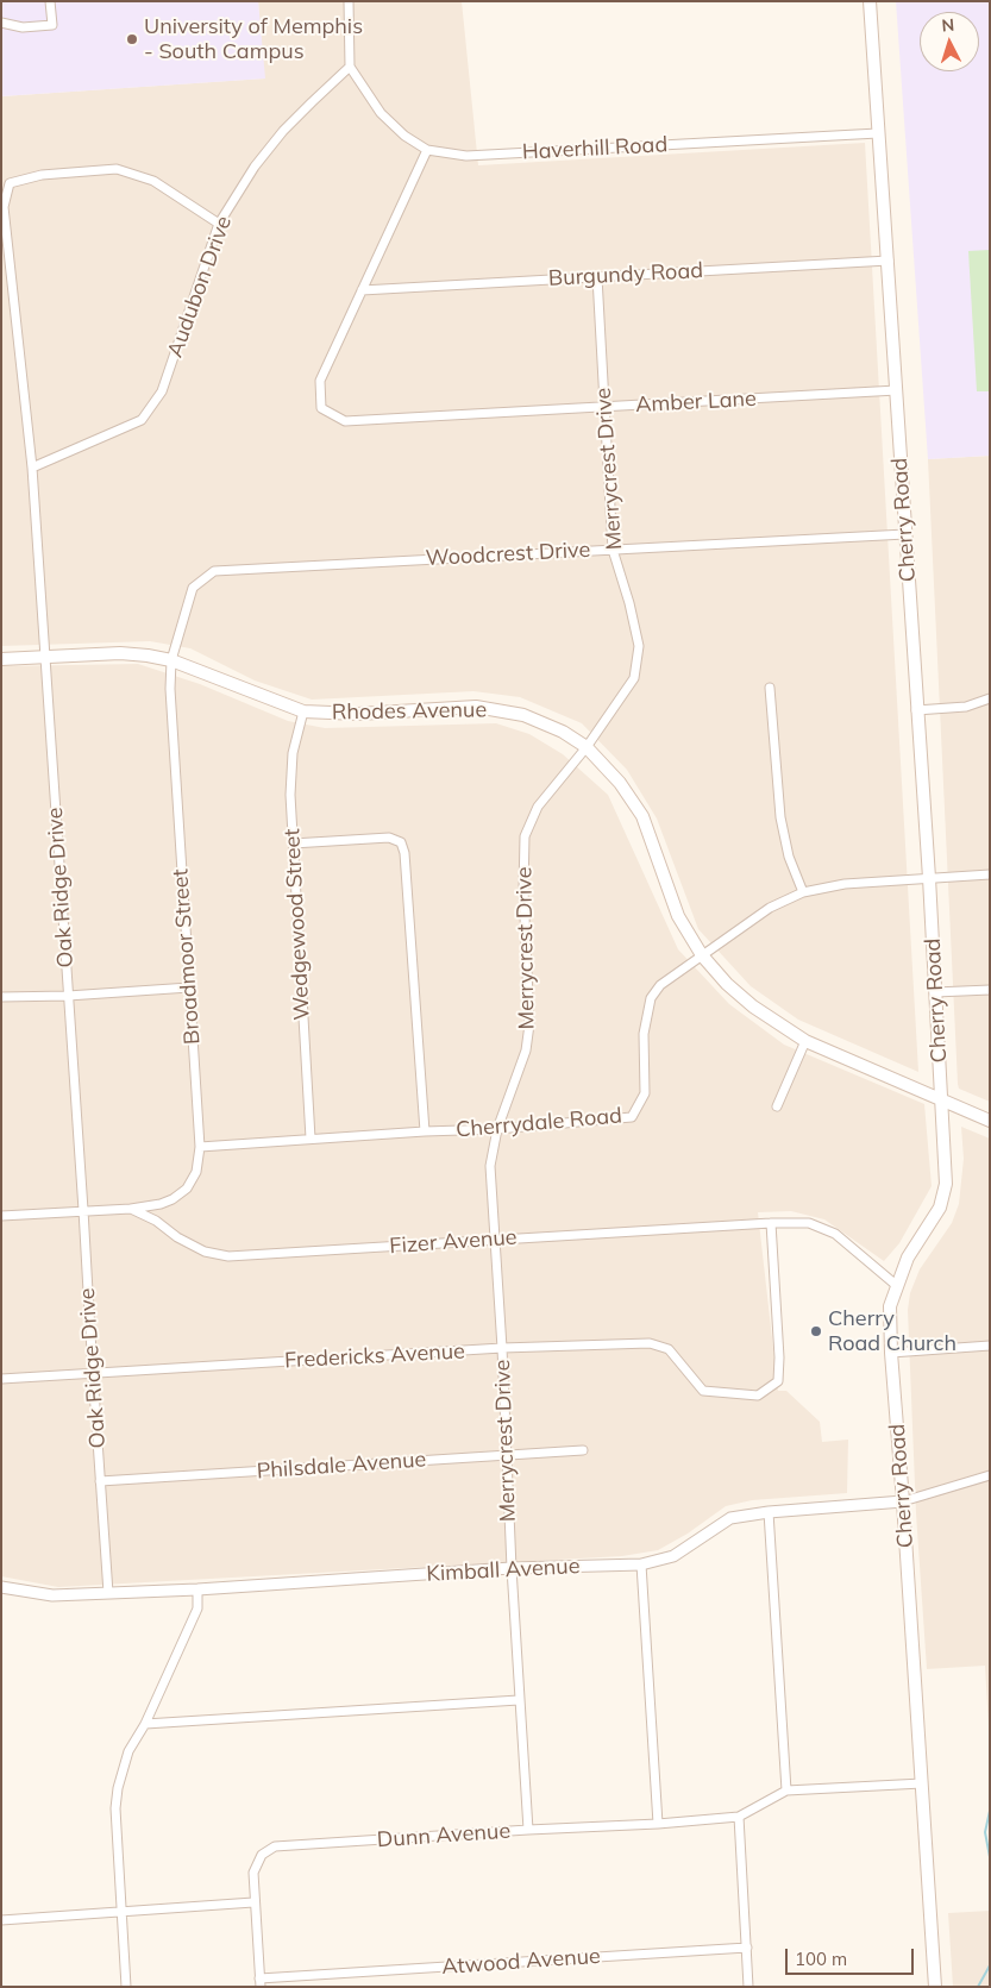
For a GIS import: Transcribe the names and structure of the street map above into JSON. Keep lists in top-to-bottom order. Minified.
{"streets":{"main road":["Cherry Road","Rhodes Avenue"],"street":["Haverhill Road","Burgundy Road","Audubon Drive","Amber Lane","Merrycrest Drive","Woodcrest Drive","Oak Ridge Drive","Wedgewood Street","Broadmoor Street","Cherrydale Road","Fizer Avenue","Fredericks Avenue","Philsdale Avenue","Kimball Avenue","Dunn Avenue","Atwood Avenue"]},"crossings":[["Haverhill Road","Audubon Drive"],["Haverhill Road","Cherry Road"],["Burgundy Road","Amber Lane"],["Burgundy Road","Merrycrest Drive"],["Burgundy Road","Cherry Road"],["Audubon Drive","Oak Ridge Drive"],["Amber Lane","Merrycrest Drive"],["Amber Lane","Cherry Road"],["Merrycrest Drive","Woodcrest Drive"],["Merrycrest Drive","Rhodes Avenue"],["Merrycrest Drive","Cherrydale Road"],["Merrycrest Drive","Fizer Avenue"],["Merrycrest Drive","Fredericks Avenue"],["Merrycrest Drive","Philsdale Avenue"],["Merrycrest Drive","Kimball Avenue"],["Merrycrest Drive","Dunn Avenue"],["Cherry Road","Woodcrest Drive"],["Cherry Road","Rhodes Avenue"],["Cherry Road","Cherrydale Road"],["Cherry Road","Fizer Avenue"],["Cherry Road","Kimball Avenue"],["Cherry Road","Dunn Avenue"],["Woodcrest Drive","Rhodes Avenue"],["Woodcrest Drive","Broadmoor Street"],["Rhodes Avenue","Oak Ridge Drive"],["Rhodes Avenue","Wedgewood Street"],["Rhodes Avenue","Broadmoor Street"],["Rhodes Avenue","Cherrydale Road"],["Oak Ridge Drive","Fizer Avenue"],["Oak Ridge Drive","Fredericks Avenue"],["Oak Ridge Drive","Philsdale Avenue"],["Oak Ridge Drive","Kimball Avenue"],["Wedgewood Street","Cherrydale Road"],["Broadmoor Street","Cherrydale Road"],["Broadmoor Street","Fizer Avenue"],["Fizer Avenue","Fredericks Avenue"],["Dunn Avenue","Atwood Avenue"]],"places":["University of Memphis - South Campus","Cherry Road Church"],"scale_bar":"100 m","north":"top"}
